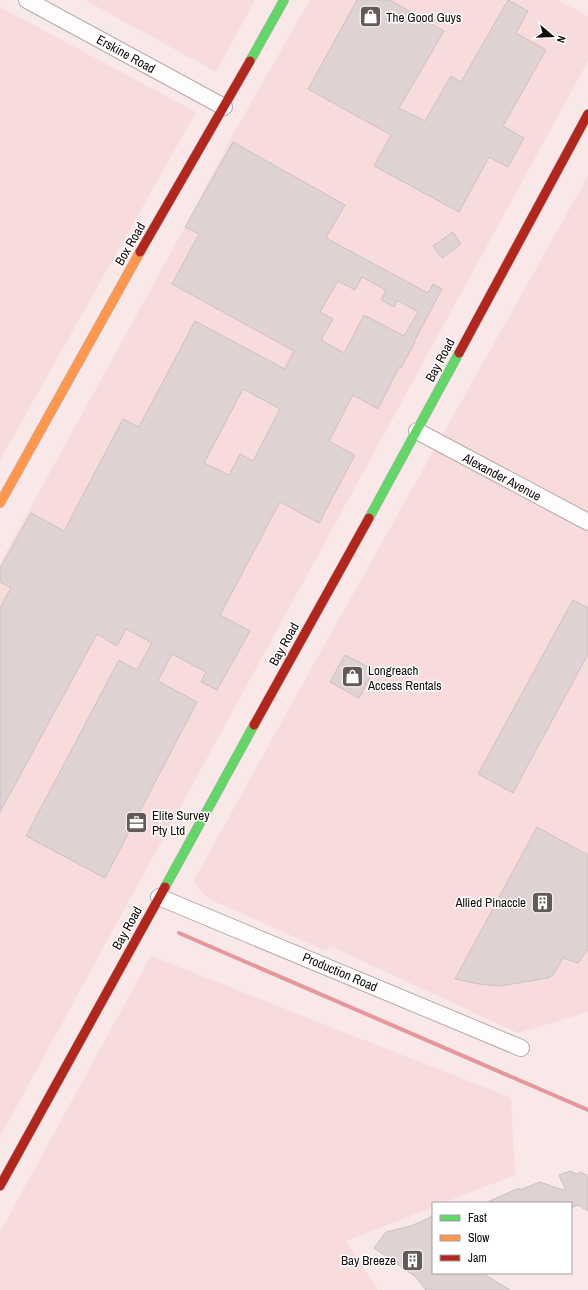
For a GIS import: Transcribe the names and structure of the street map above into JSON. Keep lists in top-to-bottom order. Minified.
{"streets":{"street":["Erskine Road","Box Road","Bay Road","Alexander Avenue","Production Road"]},"crossings":[["Erskine Road","Box Road"],["Bay Road","Alexander Avenue"],["Bay Road","Production Road"]],"places":{"shop":["The Good Guys","Longreach Access Rentals"],"office":["Elite Survey Pty Ltd"],"building":["Allied Pinaccle","Bay Breeze"]},"legend":["Fast","Slow","Jam"],"north":"right"}
